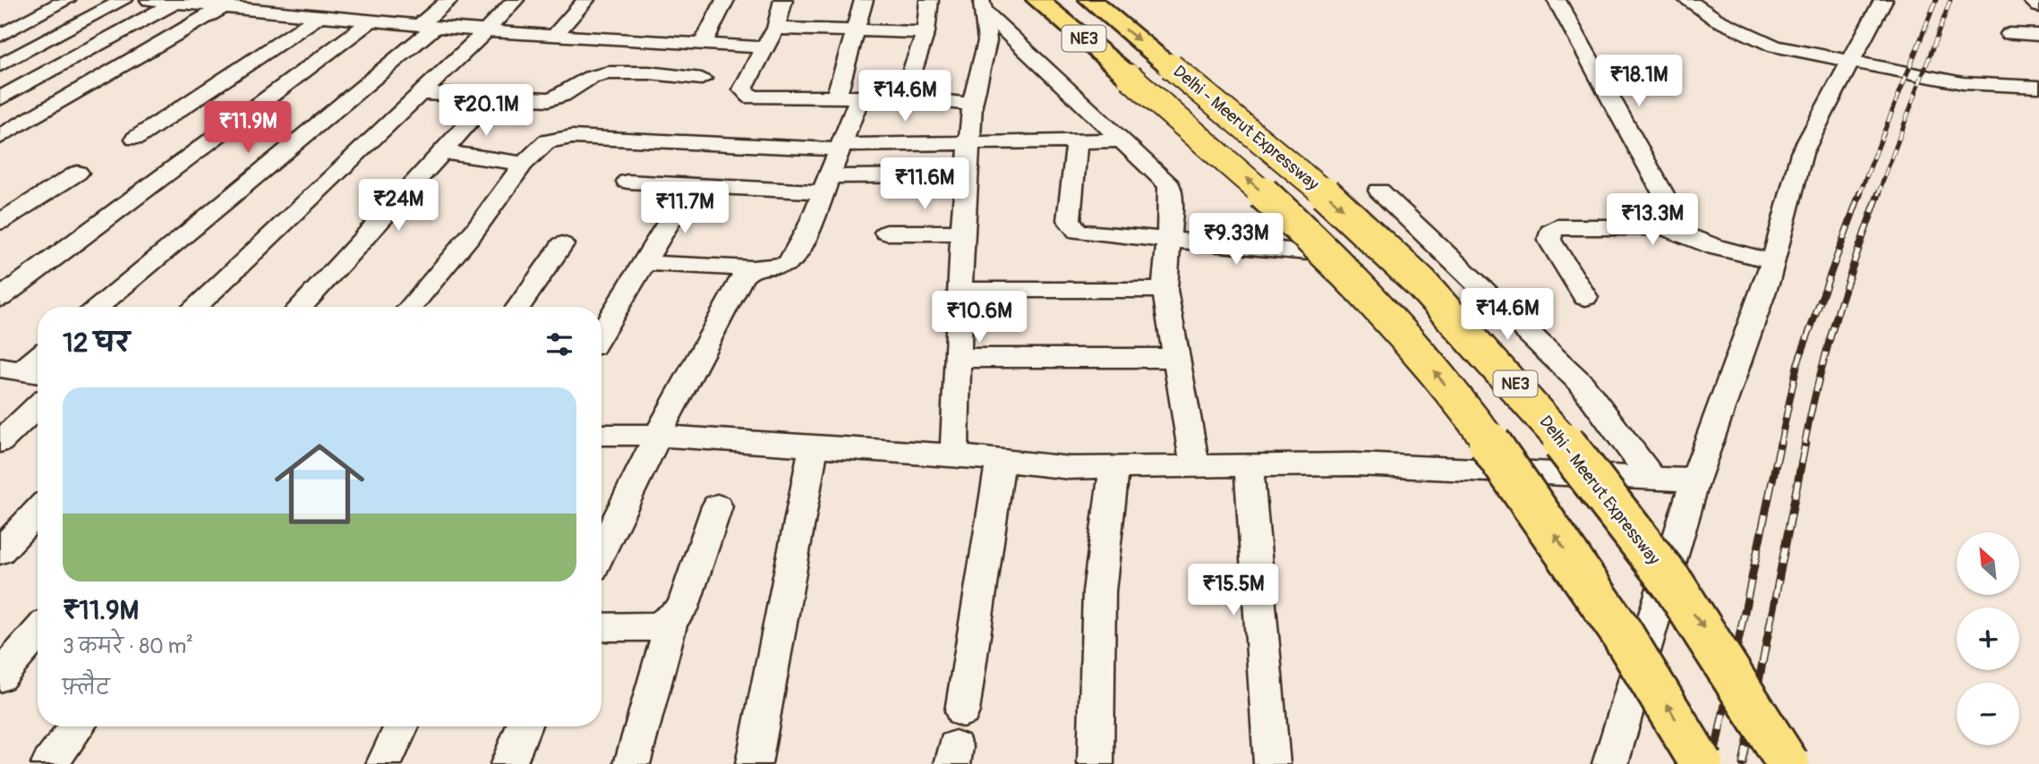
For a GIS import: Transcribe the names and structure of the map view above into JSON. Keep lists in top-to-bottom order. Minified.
{"streets":{"highway":["NE3","Delhi - Meerut Expressway"]},"north":"top left","page":{"price":["₹18.1M","₹14.6M","₹20.1M","₹11.9M","₹11.6M","₹24M","₹11.7M","₹13.3M","₹9.33M","₹14.6M","₹10.6M","₹15.5M"],"heading":"12 घर","list":[{"name":"₹11.9M","note":"3 कमरे · 80 m² · फ़्लैट"}],"map_buttons":["+","−"]}}
